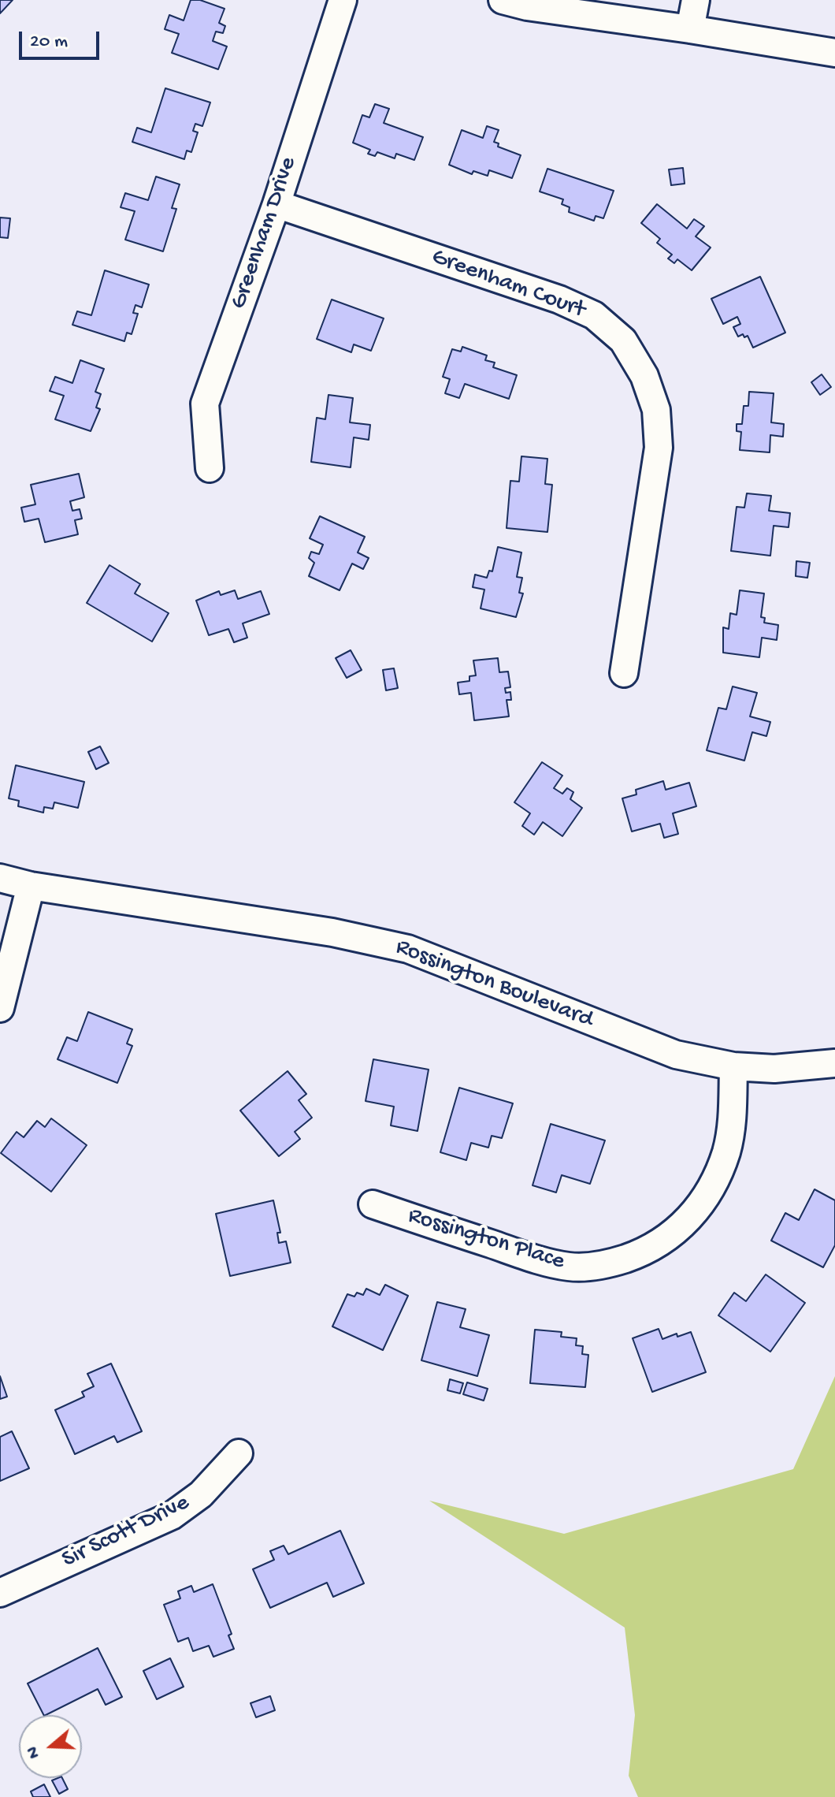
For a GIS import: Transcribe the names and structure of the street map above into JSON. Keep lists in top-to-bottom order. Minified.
{"streets":{"street":["Greenham Drive","Greenham Court","Rossington Boulevard","Rossington Place","Sir Scott Drive"]},"crossings":[["Greenham Drive","Greenham Court"],["Rossington Boulevard","Rossington Place"]],"scale_bar":"20 m","north":"left"}
